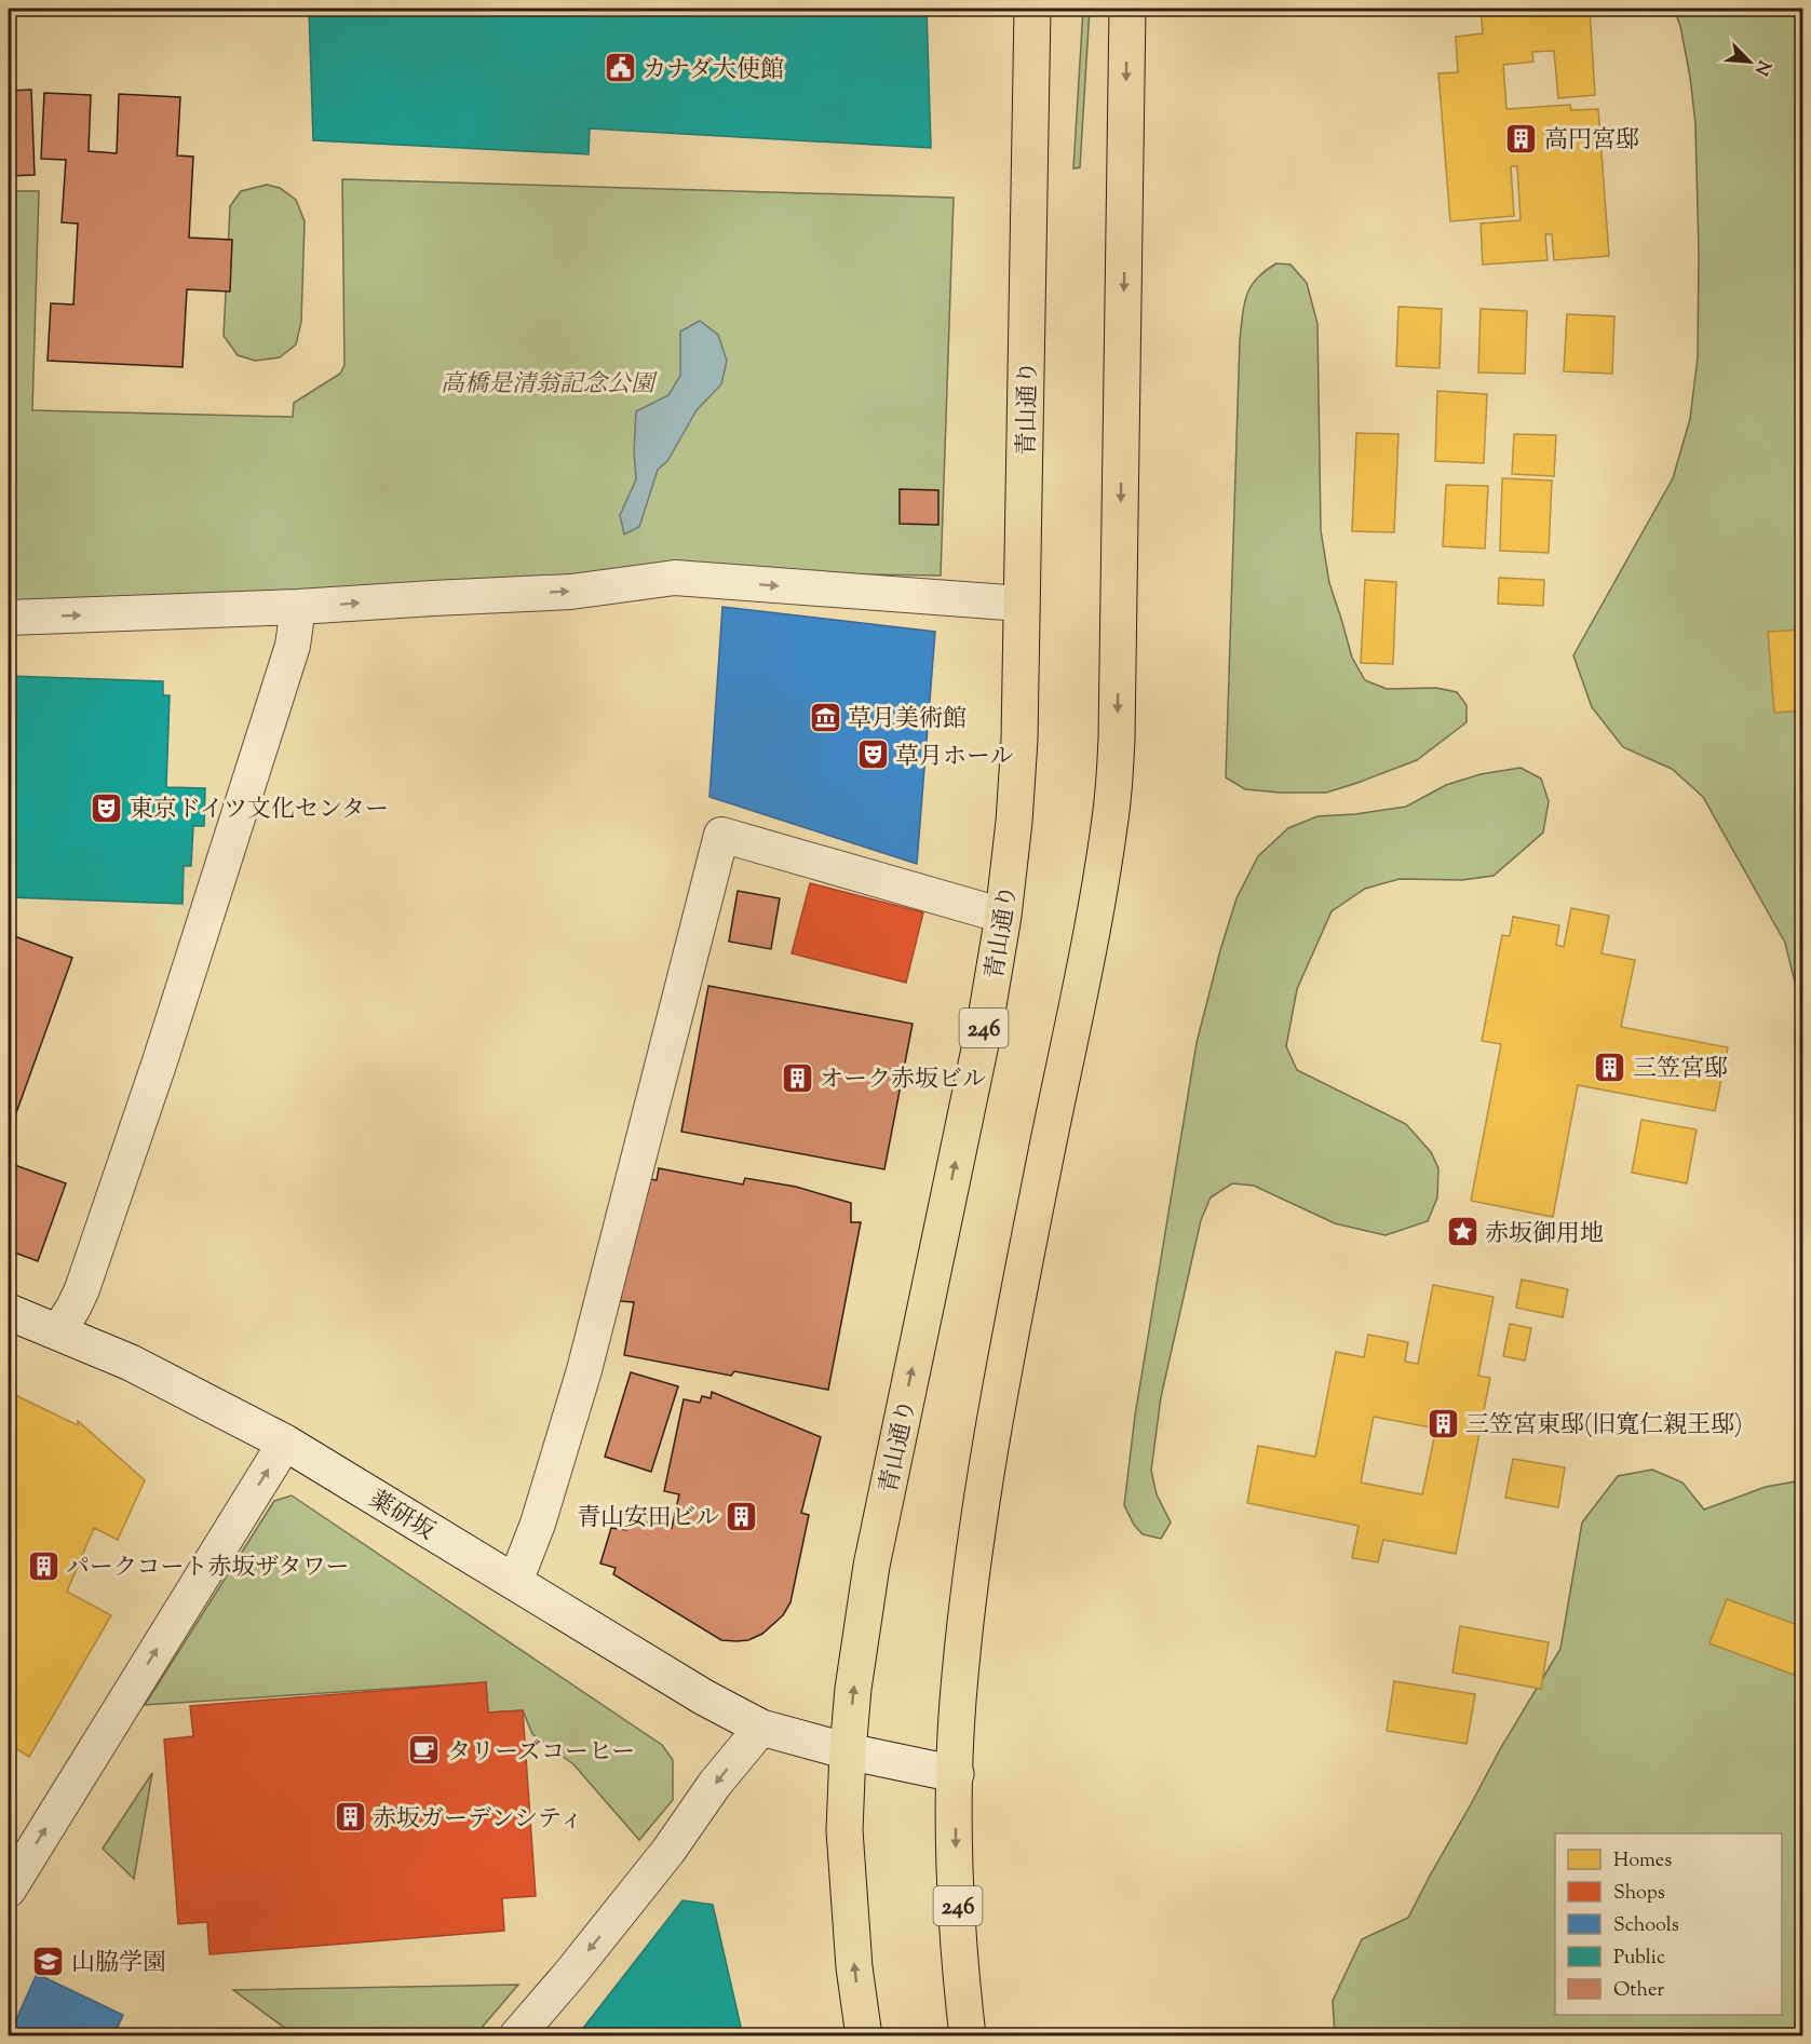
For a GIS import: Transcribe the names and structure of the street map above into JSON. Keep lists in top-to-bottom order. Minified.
{"streets":{"highway":["青山通り","246"],"street":["薬研坂"]},"crossings":[["青山通り","薬研坂"],["246","薬研坂"]],"parks":["高橋是清翁記念公園"],"places":{"public building":["カナダ大使館"],"building":["高円宮邸","三笠宮邸","オーク赤坂ビル","三笠宮東邸(旧寬仁親王邸)","青山安田ビル","パークコート赤坂ザタワー","赤坂ガーデンシティ"],"museum":["草月美術館"],"theatre":["草月ホール","東京ドイツ文化センター"],"place":["赤坂御用地"],"cafe":["タリーズコーヒー"],"school or university":["山脇学園"]},"legend":["Homes","Shops","Schools","Public","Other"],"north":"bottom right"}
